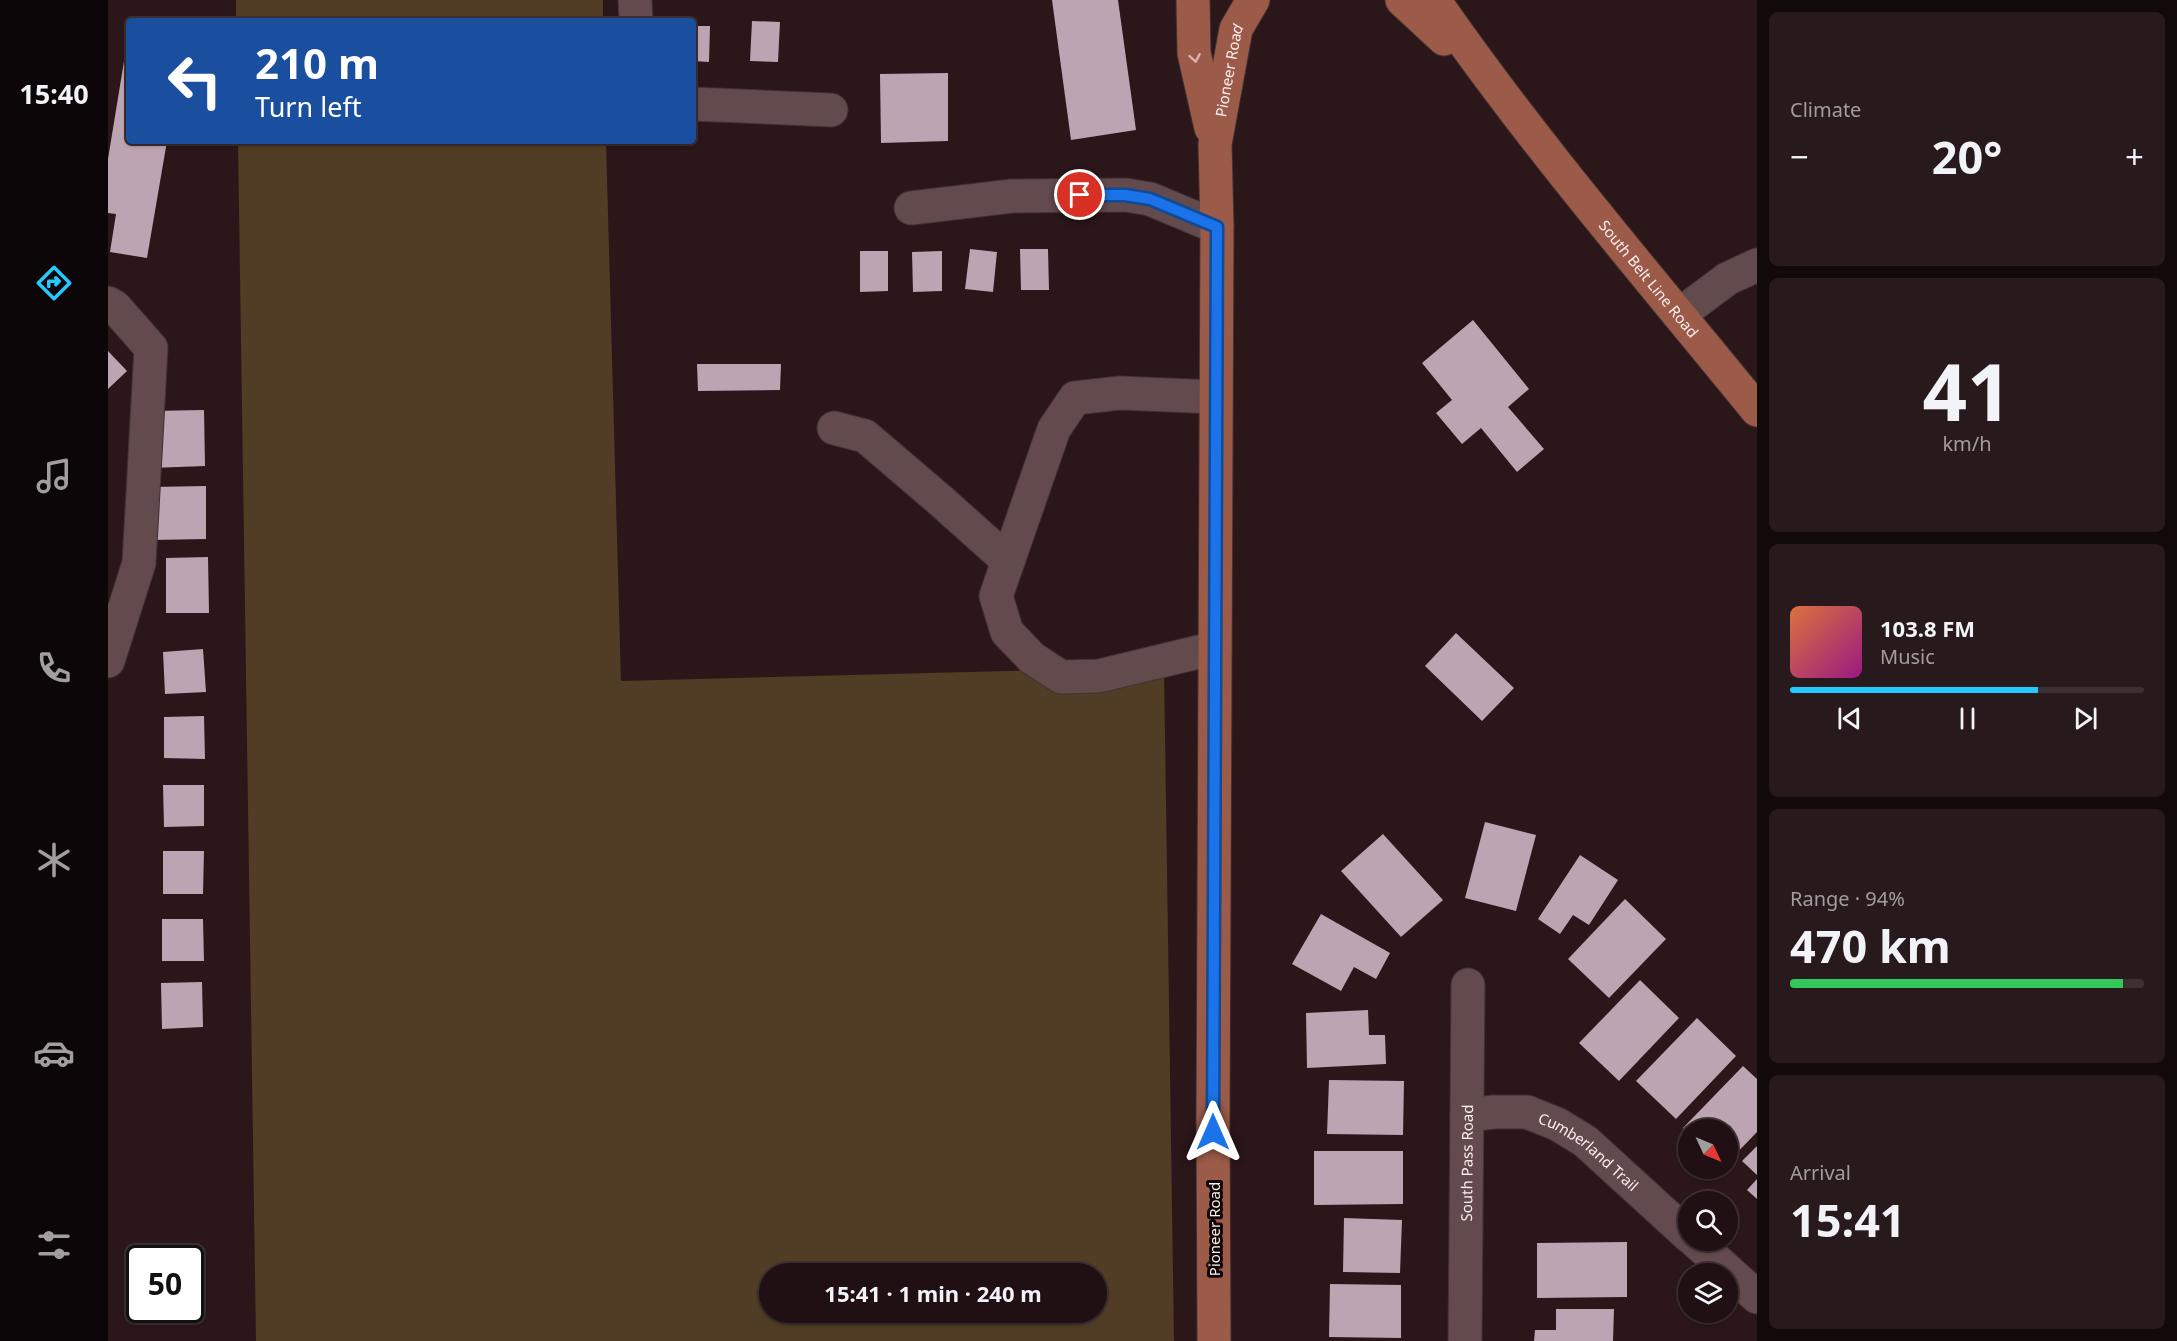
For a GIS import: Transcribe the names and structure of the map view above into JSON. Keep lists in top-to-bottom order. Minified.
{"streets":{"main road":["Pioneer Road","South Belt Line Road"],"street":["Cumberland Trail","South Pass Road"]},"crossings":[["Cumberland Trail","South Pass Road"]],"north":"bottom right","page":{"tabs":"15:40","tile":["Climate",["41","km/h"],["Range · 94%","470 km"],["Arrival","15:41"]],"turn":["210 m","Turn left"],"heat":["−","20°","+"],"song":["103.8 FM","Music"],"limit":"50","trip":"15:41 · 1 min · 240 m"}}
